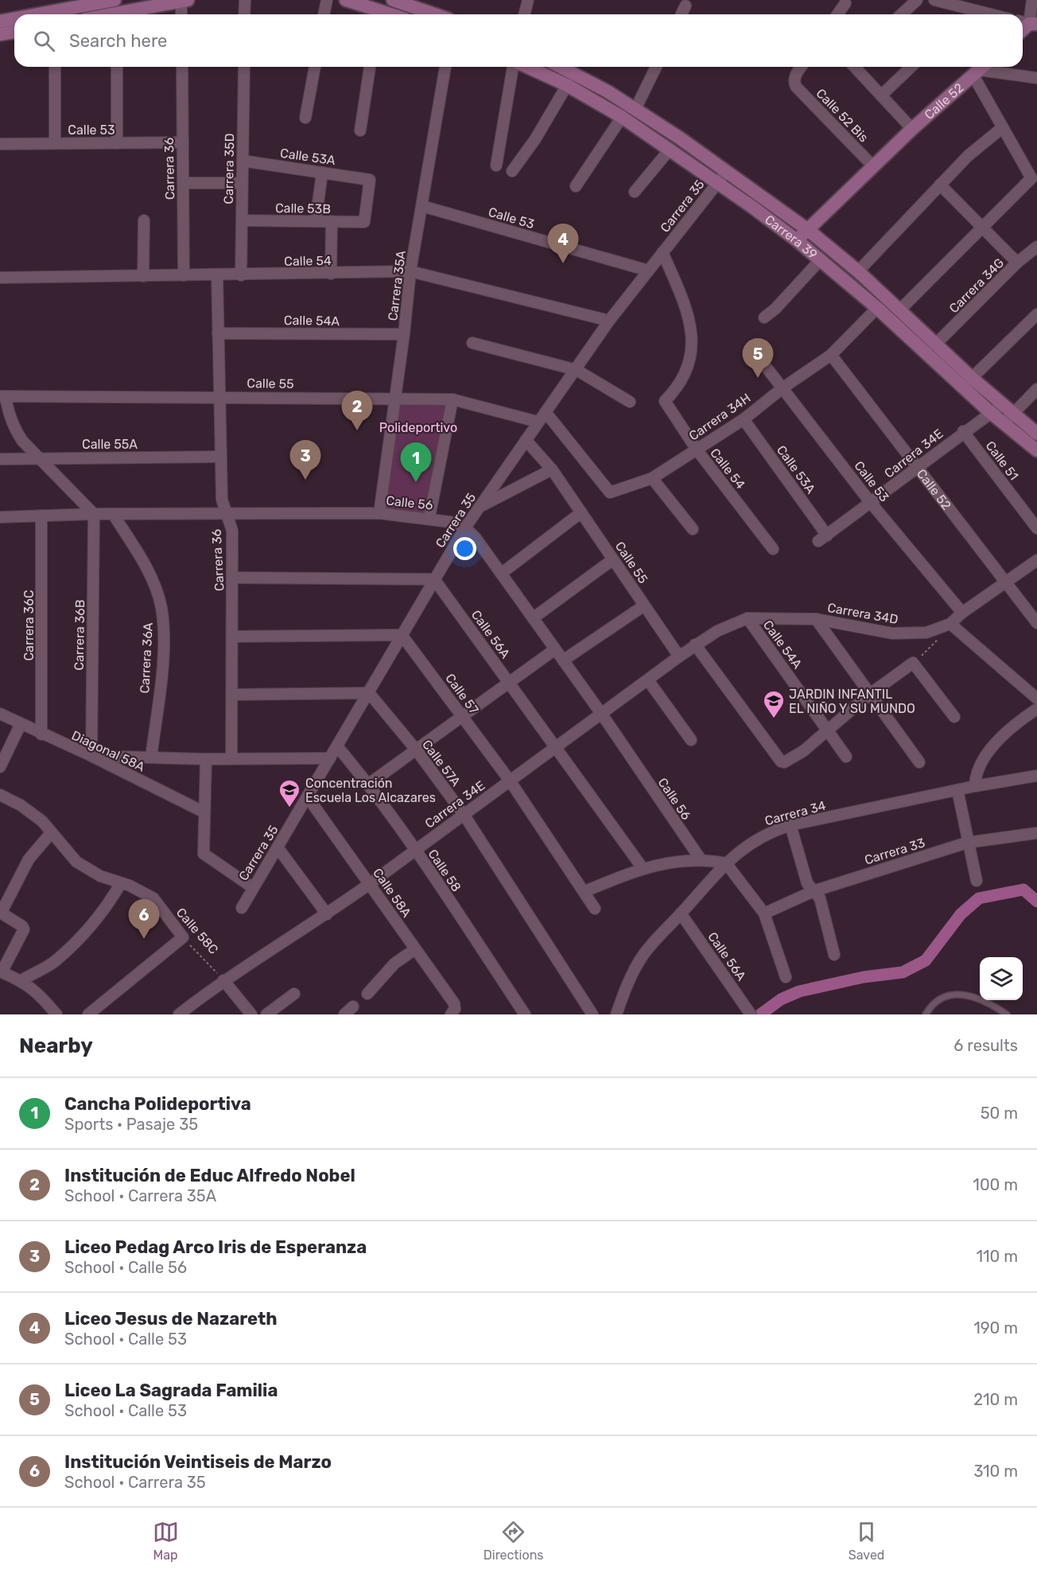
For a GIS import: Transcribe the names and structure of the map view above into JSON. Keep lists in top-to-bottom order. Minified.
{"streets":{"main road":["Calle 52","Carrera 39"],"street":["Calle 52 Bis","Calle 53","Calle 53A","Carrera 36","Carrera 35D","Carrera 35","Calle 53B","Calle 54","Carrera 35A","Carrera 34G","Calle 54A","Calle 55","Carrera 34H","Calle 55A","Carrera 34E","Calle 51","Calle 56","Carrera 34D","Carrera 36C","Calle 56A","Carrera 36B","Carrera 36A","Calle 57","Diagonal 58A","Calle 57A","Carrera 34","Carrera 33","Calle 58","Calle 58A","Calle 58C"]},"crossings":[["Calle 52","Calle 52 Bis"],["Calle 52","Carrera 39"],["Calle 52","Carrera 34H"],["Calle 52","Carrera 34E"],["Calle 52","Carrera 34D"],["Calle 53","Carrera 36"],["Calle 53","Carrera 35"],["Calle 53","Carrera 35A"],["Calle 53","Carrera 34H"],["Calle 53","Carrera 34E"],["Calle 53","Carrera 34D"],["Calle 53A","Carrera 35D"],["Calle 53A","Calle 53B"],["Calle 53A","Carrera 34H"],["Calle 53A","Carrera 34E"],["Carrera 36","Calle 54"],["Carrera 36","Calle 54A"],["Carrera 36","Calle 55"],["Carrera 36","Calle 55A"],["Carrera 36","Calle 56"],["Carrera 35D","Calle 53B"],["Carrera 35D","Calle 54"],["Carrera 35","Carrera 39"],["Carrera 35","Calle 54"],["Carrera 35","Calle 55"],["Carrera 35","Carrera 34H"],["Carrera 35","Calle 56"],["Carrera 35","Calle 56A"],["Carrera 35","Calle 57"],["Carrera 35","Calle 57A"],["Carrera 35","Calle 58"],["Carrera 35","Calle 58A"],["Carrera 39","Carrera 34G"],["Carrera 39","Carrera 34H"],["Carrera 39","Carrera 34E"],["Calle 54","Carrera 35A"],["Calle 54","Carrera 34H"],["Carrera 35A","Calle 54A"],["Carrera 35A","Calle 55"],["Carrera 35A","Calle 56"],["Calle 54A","Carrera 34E"],["Calle 54A","Carrera 34D"],["Calle 55","Carrera 34E"],["Carrera 34E","Calle 51"],["Carrera 34E","Calle 56"],["Carrera 34E","Carrera 34D"],["Carrera 34E","Calle 56A"],["Carrera 34E","Calle 57"],["Carrera 34E","Calle 57A"],["Carrera 34E","Calle 58"],["Carrera 34E","Calle 58A"],["Carrera 34E","Calle 58C"],["Calle 56","Carrera 36C"],["Calle 56","Carrera 36B"],["Calle 56","Carrera 36A"],["Carrera 36C","Diagonal 58A"],["Calle 56A","Carrera 34"],["Carrera 36B","Diagonal 58A"]],"parks":["Polideportivo"],"places":{"school or university":["JARDIN INFANTIL EL NIÑO Y SU MUNDO","Concentración Escuela Los Alcazares"]},"page":{"search":"Search here","pins":["4","5","2","3","1","6"],"heading":["Nearby","6 results"],"list":[{"mark":"1","name":"Cancha Polideportiva","note":"Sports · Pasaje 35","value":"50 m"},{"mark":"2","name":"Institución de Educ Alfredo Nobel","note":"School · Carrera 35A","value":"100 m"},{"mark":"3","name":"Liceo Pedag Arco Iris de Esperanza","note":"School · Calle 56","value":"110 m"},{"mark":"4","name":"Liceo Jesus de Nazareth","note":"School · Calle 53","value":"190 m"},{"mark":"5","name":"Liceo La Sagrada Familia","note":"School · Calle 53","value":"210 m"},{"mark":"6","name":"Institución Veintiseis de Marzo","note":"School · Carrera 35","value":"310 m"}],"nav":["Map","Directions","Saved"]}}
